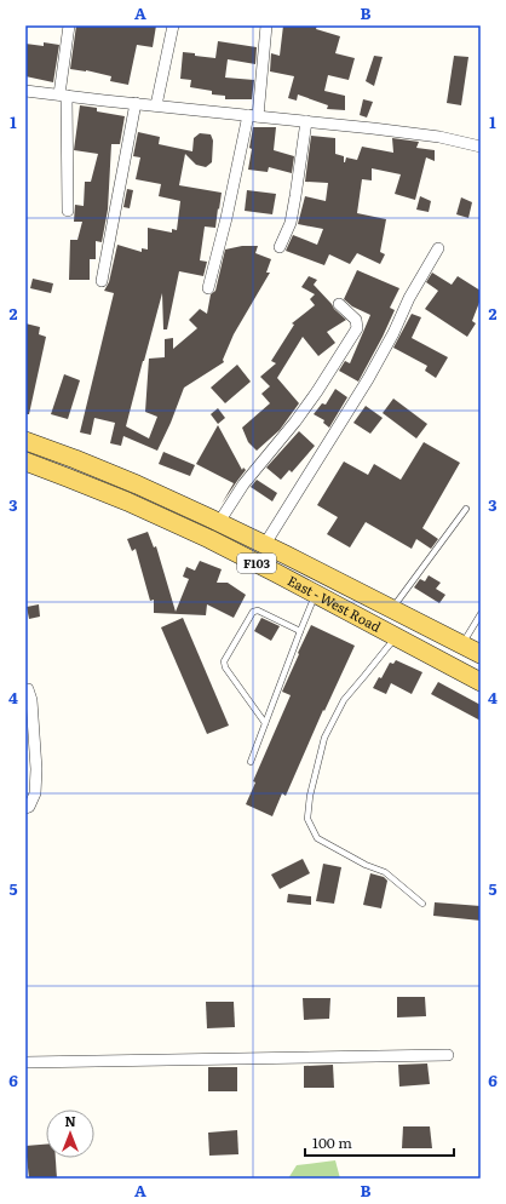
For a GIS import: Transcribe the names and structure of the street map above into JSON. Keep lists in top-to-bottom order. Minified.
{"streets":{"main road":["F103","East - West Road"]},"scale_bar":"100 m","north":"top","grid":{"columns":["A","B"],"rows":["1","2","3","4","5","6"]}}
